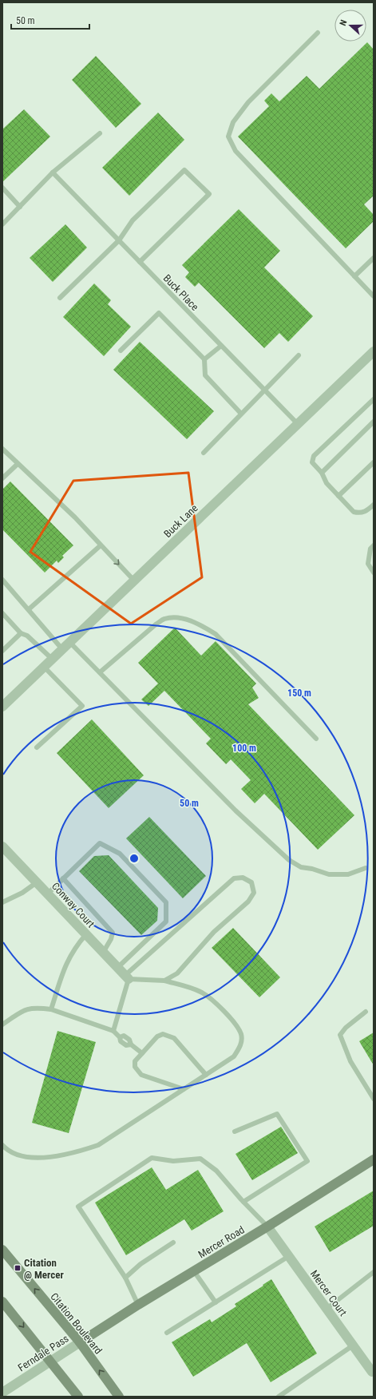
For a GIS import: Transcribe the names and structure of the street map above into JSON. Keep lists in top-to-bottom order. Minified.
{"streets":{"street":["Buck Lane","Conway Court","Mercer Road","Mercer Court","Citation Boulevard","Ferndale Pass"],"lane":["Buck Place"]},"crossings":[["Buck Place","Buck Lane"],["Mercer Road","Mercer Court"],["Mercer Road","Citation Boulevard"],["Mercer Road","Ferndale Pass"],["Citation Boulevard","Ferndale Pass"]],"places":{"transit":["Citation @ Mercer"]},"scale_bar":"50 m","north":"left","rings":["150 m","100 m","50 m"]}
